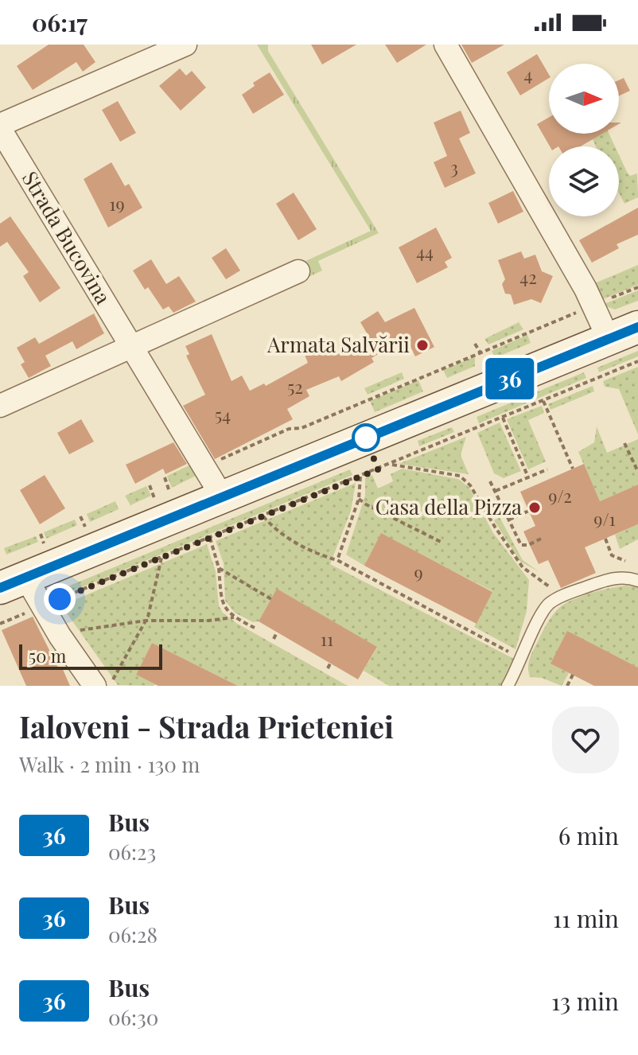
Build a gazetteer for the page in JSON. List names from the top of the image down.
{
  "streets": {
    "street": ["Strada Bucovina"]
  },
  "places": ["Armata Salvării", "Casa della Pizza"],
  "lines": ["bus line 36"],
  "house_numbers": [
    "4",
    "3",
    "19",
    "44",
    "42",
    "52",
    "54",
    "9/2",
    "9/1",
    "9",
    "11"
  ],
  "scale_bar": "50 m",
  "north": "right",
  "page": {
    "status": "06:17",
    "on_map": "36",
    "scale": "50 m",
    "heading": ["Ialoveni - Strada Prieteniei", "Walk · 2 min · 130 m"],
    "list": [
      {
        "mark": "36",
        "name": "Bus",
        "note": "06:23",
        "value": "6 min"
      },
      {
        "mark": "36",
        "name": "Bus",
        "note": "06:28",
        "value": "11 min"
      },
      {
        "mark": "36",
        "name": "Bus",
        "note": "06:30",
        "value": "13 min"
      }
    ]
  }
}
